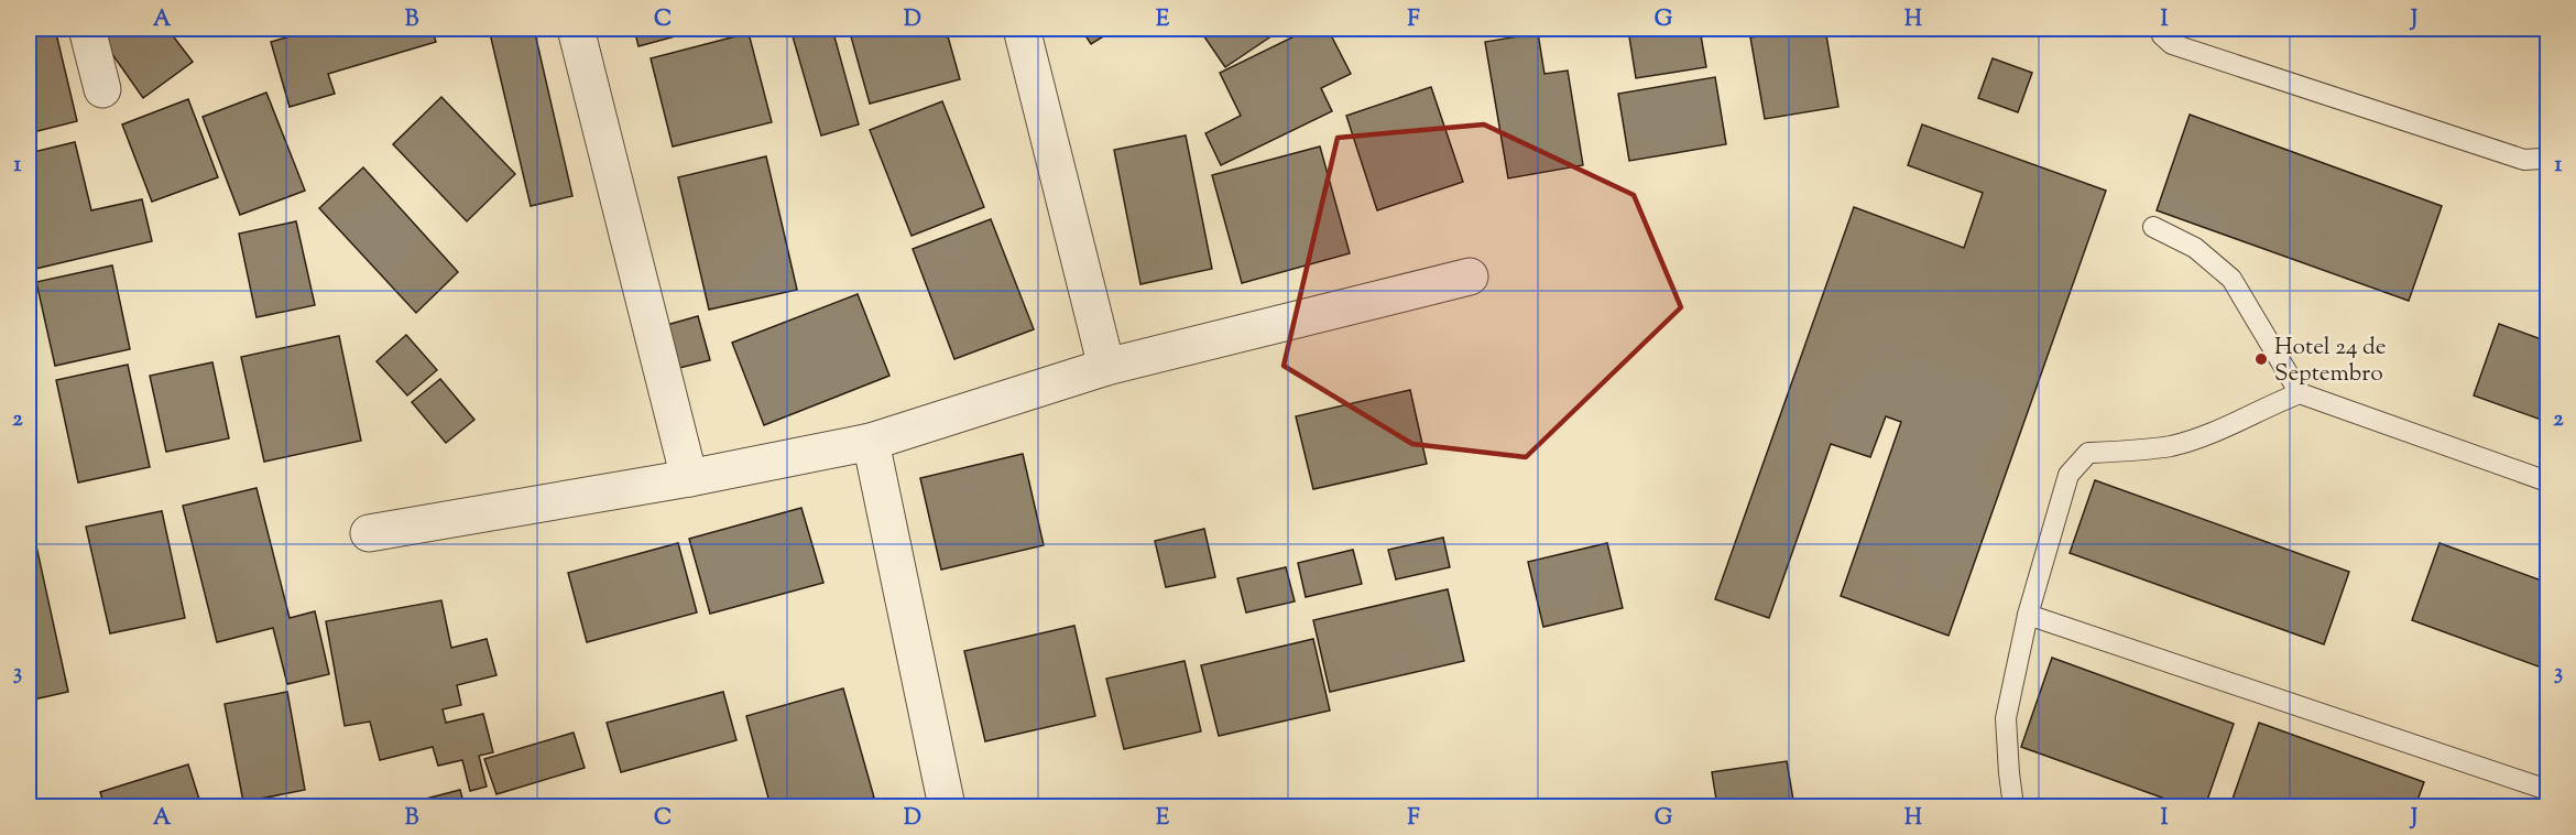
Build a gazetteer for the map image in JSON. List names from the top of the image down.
{
  "places": ["Hotel 24 de Septembro"],
  "grid": {
    "columns": [
      "A",
      "B",
      "C",
      "D",
      "E",
      "F",
      "G",
      "H",
      "I",
      "J"
    ],
    "rows": ["1", "2", "3"]
  }
}
